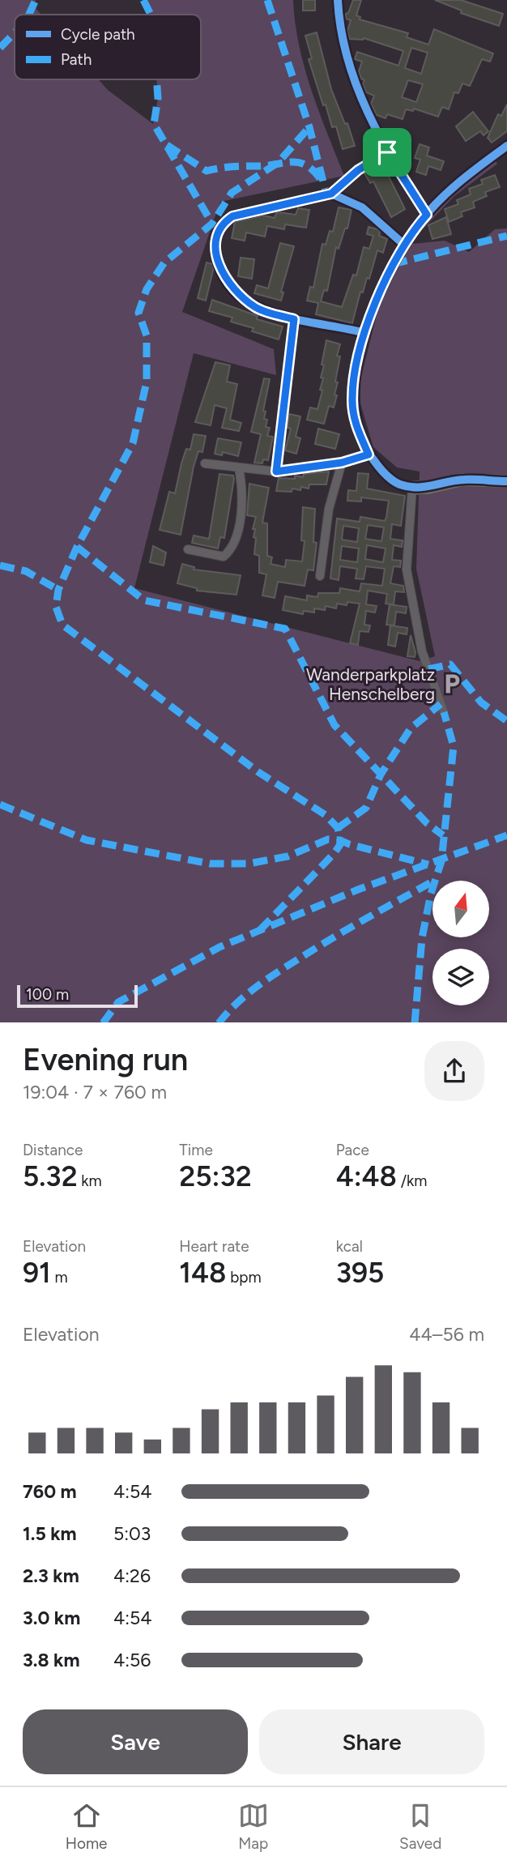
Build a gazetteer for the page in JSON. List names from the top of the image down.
{
  "places": {
    "parking": ["Wanderparkplatz Henschelberg"]
  },
  "legend": ["Cycle path", "Path"],
  "scale_bar": "100 m",
  "north": "top",
  "page": {
    "scale": "100 m",
    "heading": ["Evening run", "19:04 · 7 × 760 m"],
    "stats": [
      ["Distance", "5.32 km"],
      ["Time", "25:32"],
      ["Pace", "4:48 /km"],
      ["Elevation", "91 m"],
      ["Heart rate", "148 bpm"],
      ["kcal", "395"]
    ],
    "chart": ["Elevation", "44–56 m"],
    "list": [
      {
        "name": "760 m",
        "note": "4:54"
      },
      {
        "name": "1.5 km",
        "note": "5:03"
      },
      {
        "name": "2.3 km",
        "note": "4:26"
      },
      {
        "name": "3.0 km",
        "note": "4:54"
      },
      {
        "name": "3.8 km",
        "note": "4:56"
      }
    ],
    "buttons": ["Save", "Share"],
    "tabs": ["Home", "Map", "Saved"]
  }
}
